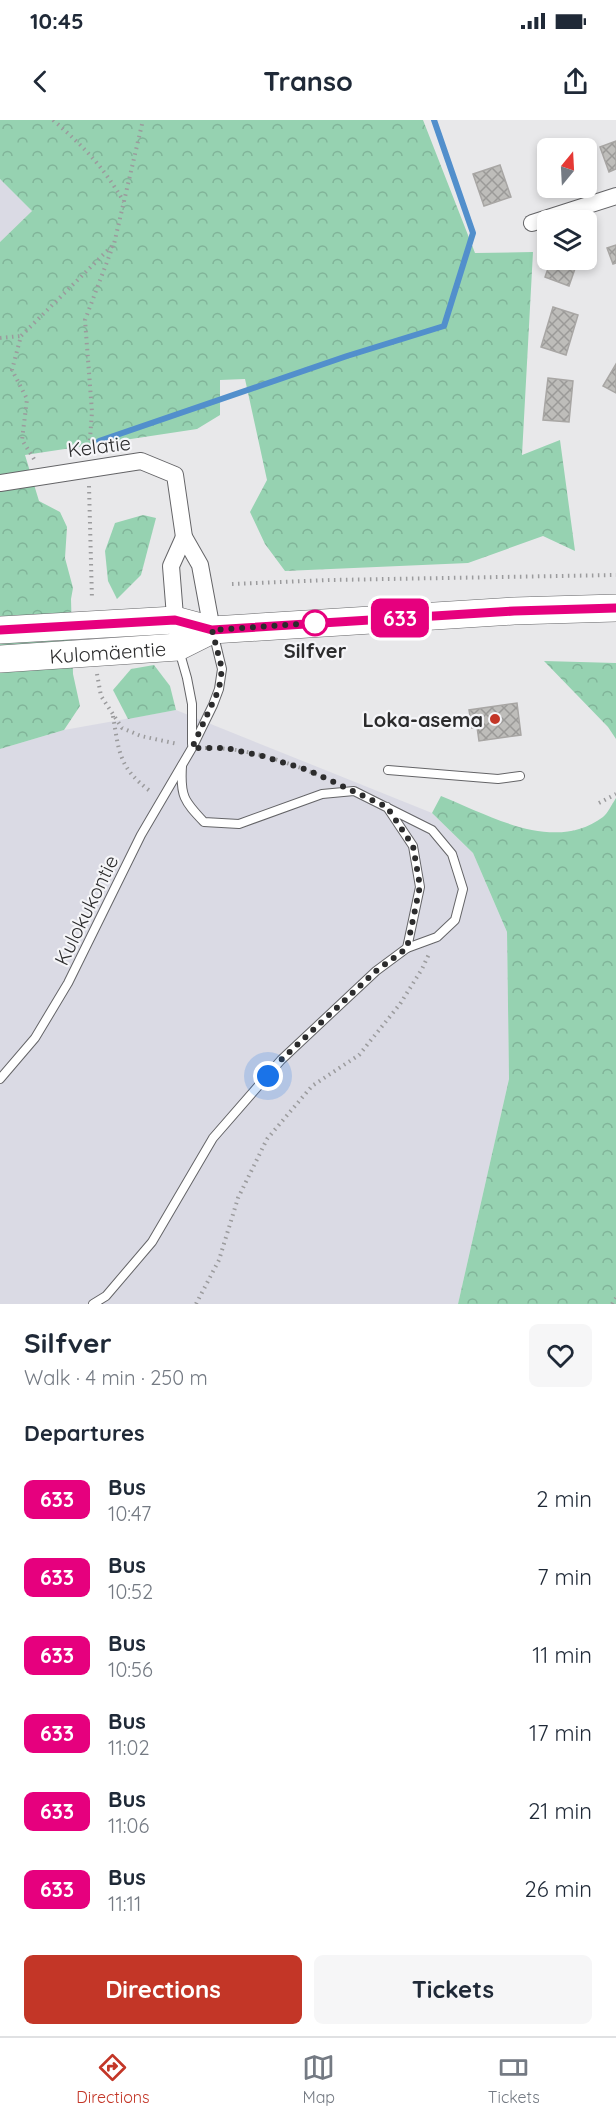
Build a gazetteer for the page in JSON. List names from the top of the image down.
{
  "streets": {
    "main road": ["Kulomäentie"],
    "street": ["Kelatie"],
    "lane": ["Kulokukontie"]
  },
  "crossings": [
    ["Kelatie", "Kulomäentie"],
    ["Kelatie", "Kulokukontie"],
    ["Kulomäentie", "Kulokukontie"]
  ],
  "places": ["Silfver", "Loka-asema"],
  "lines": ["bus line 633"],
  "north": "top",
  "page": {
    "status": "10:45",
    "header": "Transo",
    "on_map": "633",
    "heading": [
      ["Silfver", "Walk · 4 min · 250 m"],
      "Departures"
    ],
    "list": [
      {
        "mark": "633",
        "name": "Bus",
        "note": "10:47",
        "value": "2 min"
      },
      {
        "mark": "633",
        "name": "Bus",
        "note": "10:52",
        "value": "7 min"
      },
      {
        "mark": "633",
        "name": "Bus",
        "note": "10:56",
        "value": "11 min"
      },
      {
        "mark": "633",
        "name": "Bus",
        "note": "11:02",
        "value": "17 min"
      },
      {
        "mark": "633",
        "name": "Bus",
        "note": "11:06",
        "value": "21 min"
      },
      {
        "mark": "633",
        "name": "Bus",
        "note": "11:11",
        "value": "26 min"
      }
    ],
    "buttons": ["Directions", "Tickets"],
    "tabs": ["Directions", "Map", "Tickets"]
  }
}
